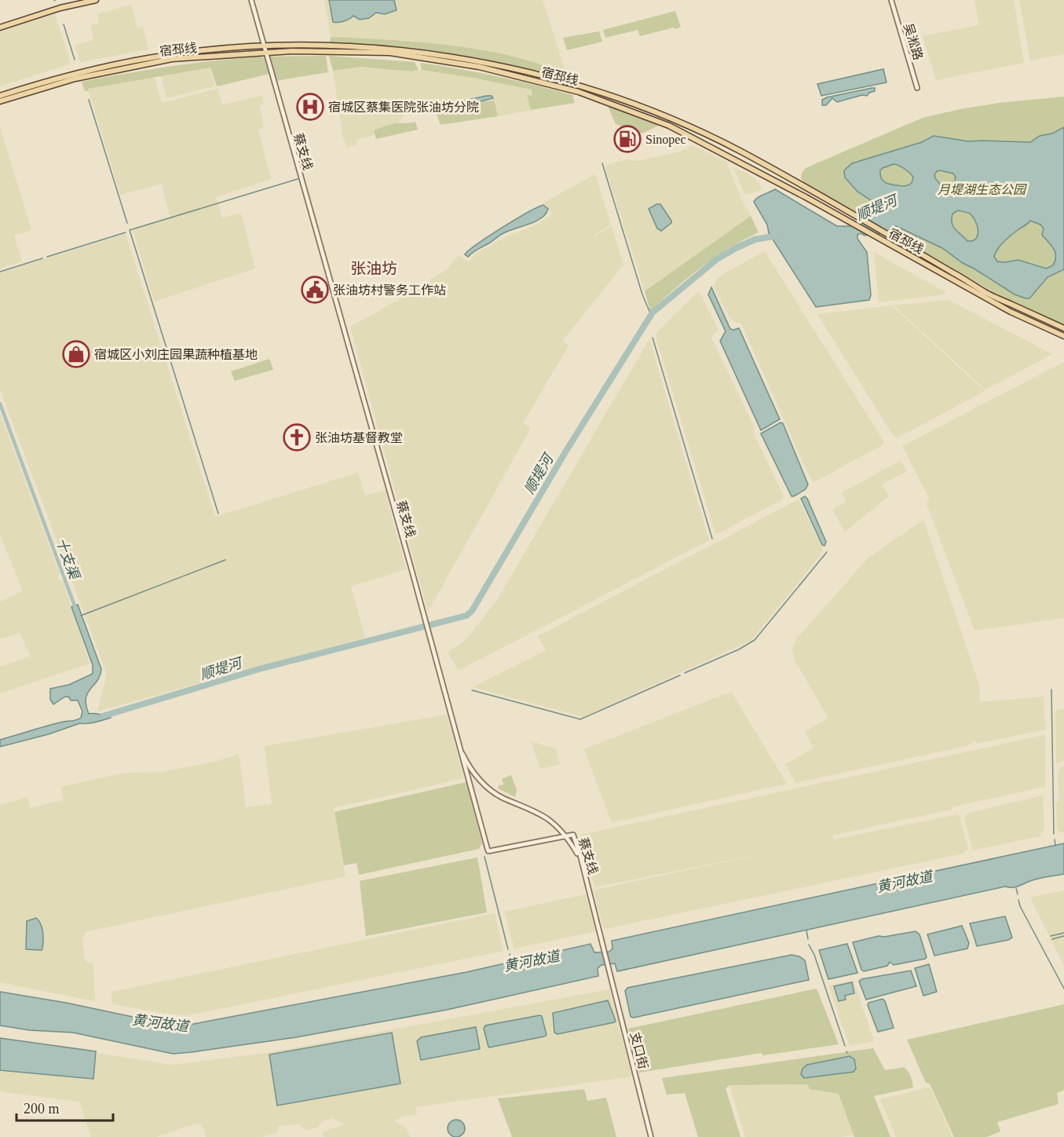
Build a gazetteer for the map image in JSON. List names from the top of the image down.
{
  "streets": {
    "main road": ["宿邳线"],
    "street": ["吴淞路", "蔡支线", "支口街"]
  },
  "crossings": [
    ["宿邳线", "蔡支线"],
    ["蔡支线", "支口街"]
  ],
  "districts": ["张油坊"],
  "water": ["顺堤河", "十支渠", "黄河故道"],
  "parks": ["月堤湖生态公园"],
  "places": {
    "hospital": ["宿城区蔡集医院张油坊分院"],
    "fuel station": ["Sinopec"],
    "public building": ["张油坊村警务工作站"],
    "shop": ["宿城区小刘庄园果蔬种植基地"],
    "church": ["张油坊基督教堂"]
  },
  "scale_bar": "200 m"
}
